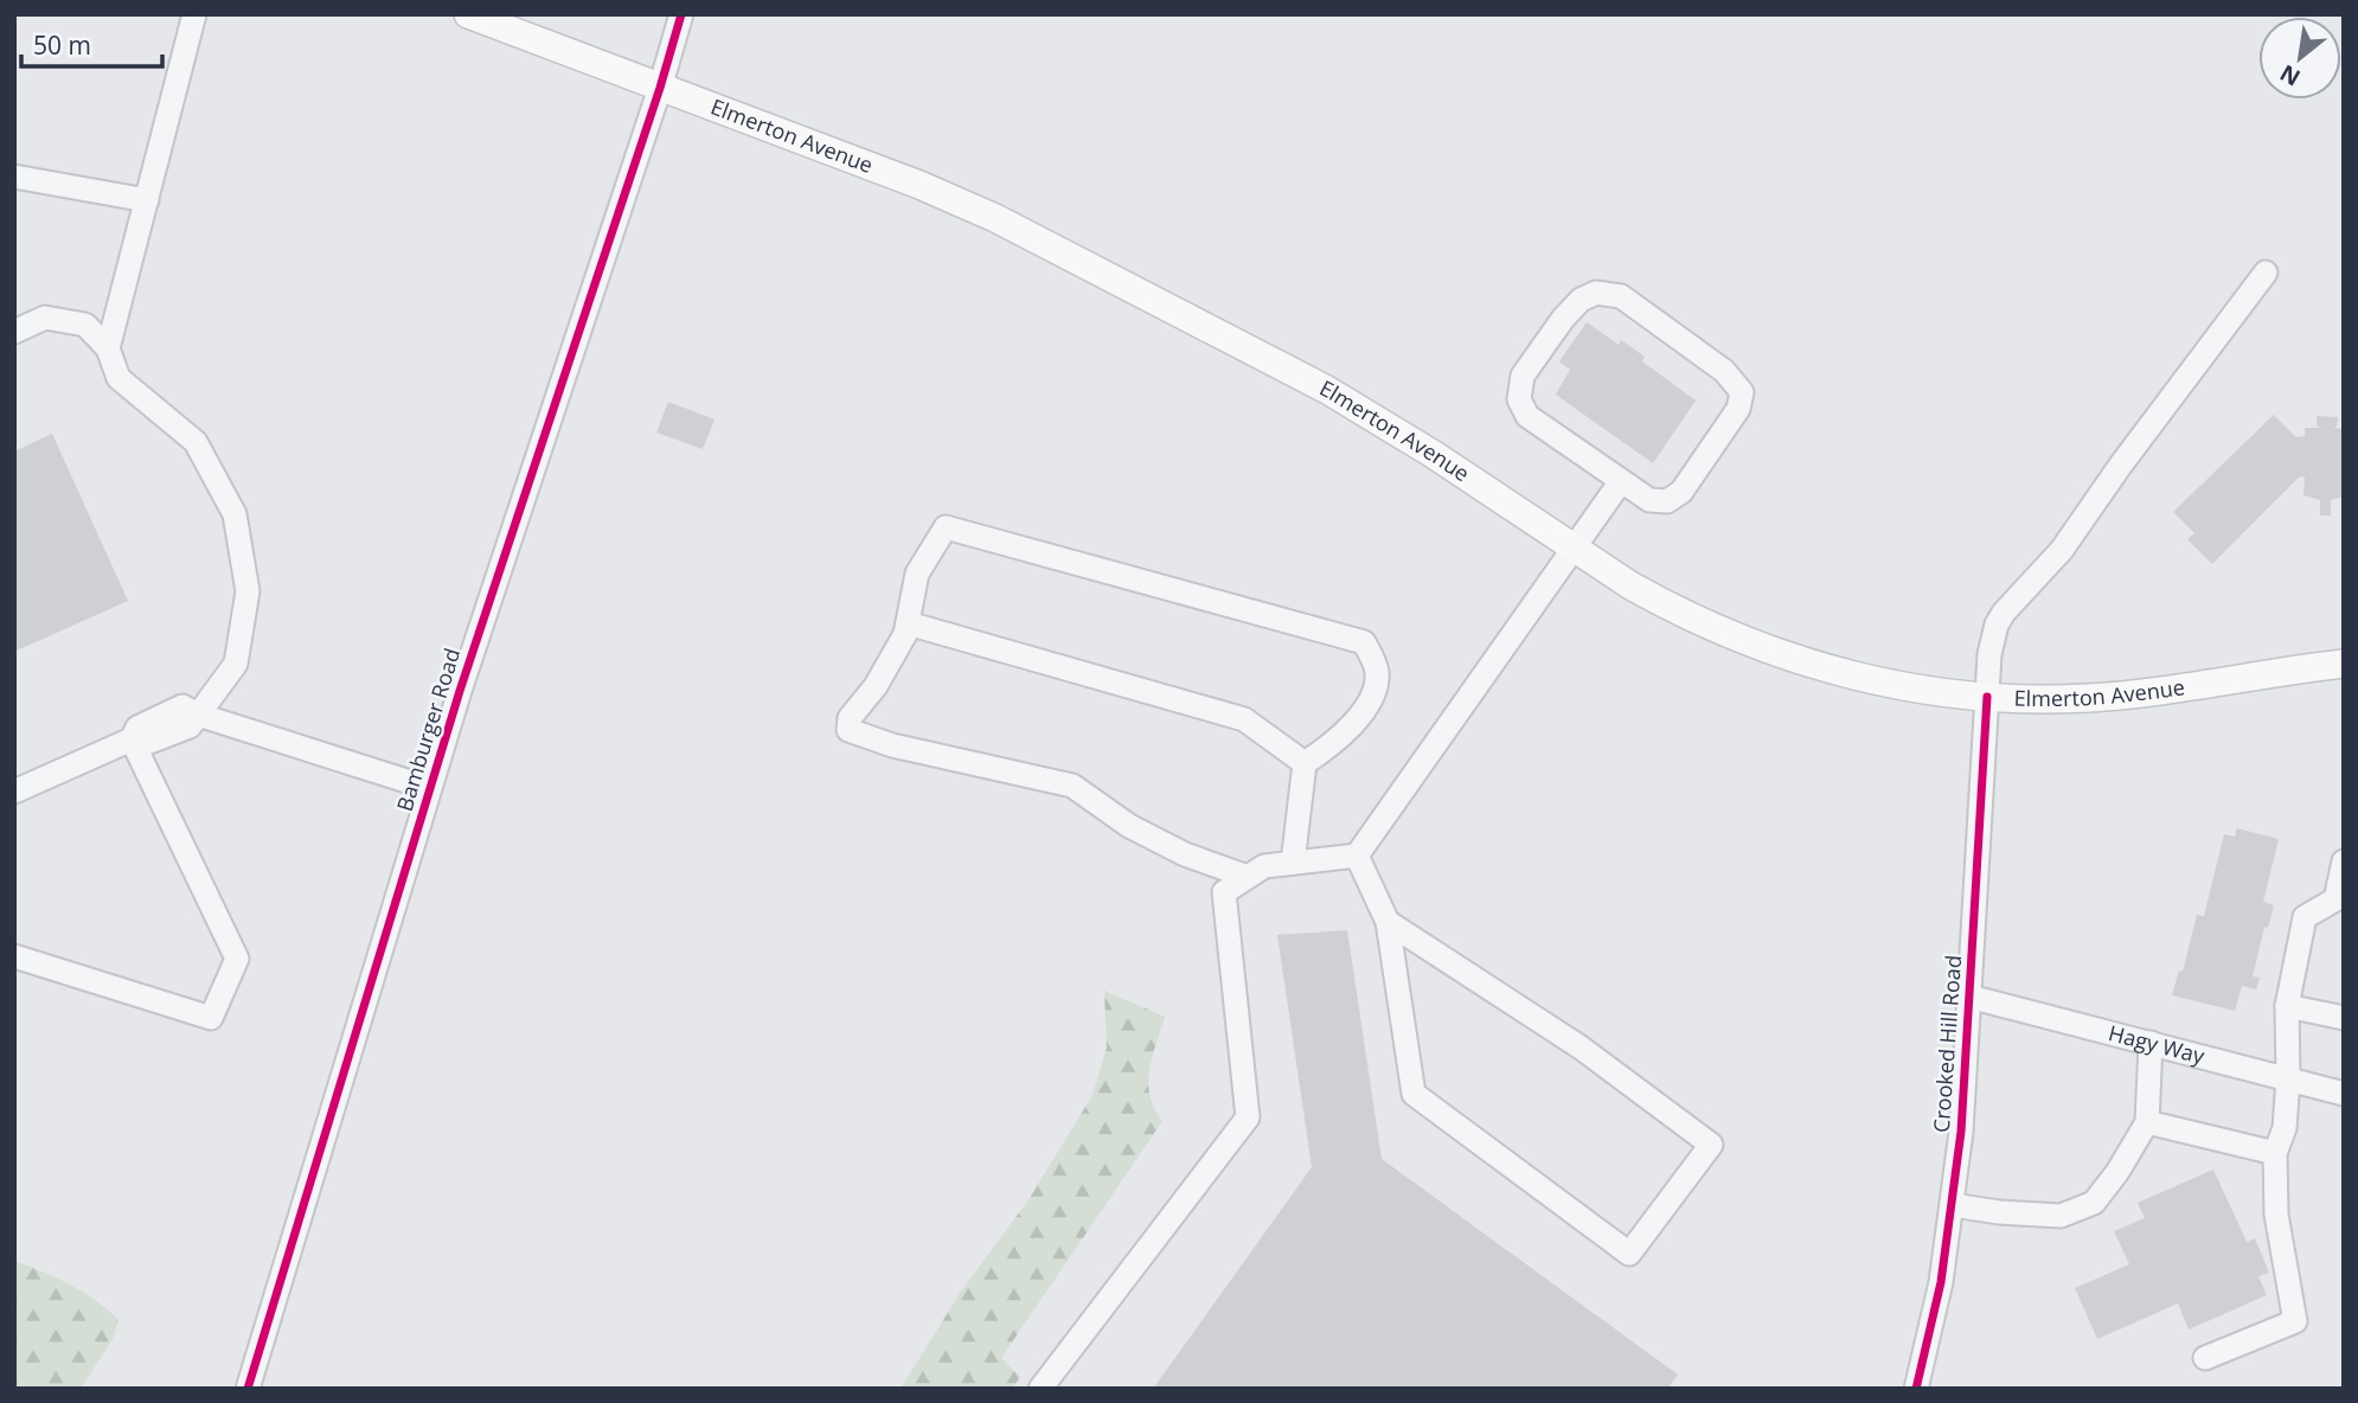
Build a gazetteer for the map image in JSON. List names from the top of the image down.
{
  "streets": {
    "main road": ["Elmerton Avenue"],
    "street": ["Bamburger Road", "Crooked Hill Road", "Hagy Way"]
  },
  "crossings": [
    ["Elmerton Avenue", "Bamburger Road"],
    ["Elmerton Avenue", "Crooked Hill Road"],
    ["Crooked Hill Road", "Hagy Way"]
  ],
  "scale_bar": "50 m",
  "north": "bottom left"
}
